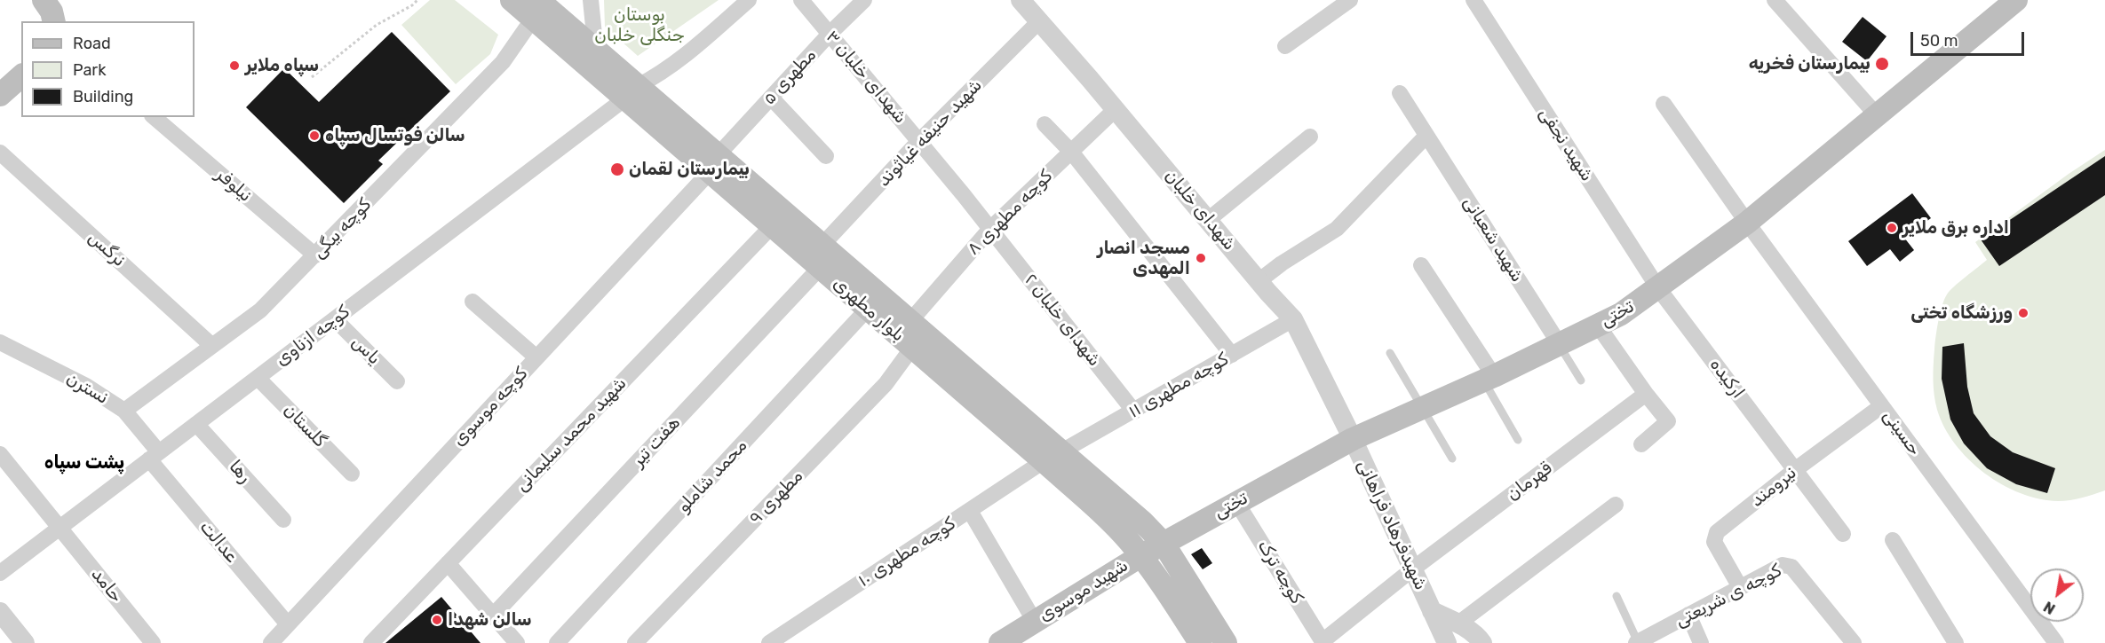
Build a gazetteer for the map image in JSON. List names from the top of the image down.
{
  "streets": {
    "main road": ["بلوار مطهری", "تختی", "شهید موسوی"],
    "street": [
      "مطهری ۵",
      "شهدای خلبان ۳",
      "شهید حنیفه غیاثوند",
      "شهید نجفی",
      "نیلوفر",
      "شهدای خلبان",
      "کوچه مطهری ۸",
      "کوچه بیگی",
      "شهید شعبانی",
      "نرگس",
      "شهدای خلبان ۲",
      "کوچه ازناوی",
      "یاس",
      "ارکیده",
      "کوچه مطهری ۱۱",
      "نسترن",
      "کوچه موسوی",
      "گلستان",
      "حسینی",
      "شهید محمد سلیمانی",
      "هفت تیر",
      "رها",
      "محمد شاملو",
      "قهرمان",
      "نیرومند",
      "مطهری ۹",
      "شهیدفرهاد فراهانی",
      "عدالت",
      "کوچه مطهری ۱۰",
      "کوچه ترک",
      "حامد",
      "کوچه ی شریعتی"
    ]
  },
  "crossings": [
    ["مطهری ۵", "شهدای خلبان ۳"],
    ["مطهری ۵", "بلوار مطهری"],
    ["مطهری ۵", "کوچه موسوی"],
    ["شهدای خلبان ۳", "شهید حنیفه غیاثوند"],
    ["شهدای خلبان ۳", "کوچه مطهری ۸"],
    ["شهدای خلبان ۳", "شهدای خلبان ۲"],
    ["شهید حنیفه غیاثوند", "شهدای خلبان"],
    ["شهید حنیفه غیاثوند", "بلوار مطهری"],
    ["شهید نجفی", "تختی"],
    ["شهید نجفی", "ارکیده"],
    ["نیلوفر", "کوچه بیگی"],
    ["شهدای خلبان", "کوچه مطهری ۸"],
    ["شهدای خلبان", "تختی"],
    ["شهدای خلبان", "کوچه مطهری ۱۱"],
    ["شهدای خلبان", "شهیدفرهاد فراهانی"],
    ["کوچه مطهری ۸", "بلوار مطهری"],
    ["کوچه مطهری ۸", "شهدای خلبان ۲"],
    ["کوچه بیگی", "نرگس"],
    ["کوچه بیگی", "بلوار مطهری"],
    ["کوچه بیگی", "نسترن"],
    ["شهید شعبانی", "تختی"],
    ["بلوار مطهری", "تختی"],
    ["بلوار مطهری", "کوچه ازناوی"],
    ["بلوار مطهری", "کوچه مطهری ۱۱"],
    ["بلوار مطهری", "کوچه موسوی"],
    ["بلوار مطهری", "شهید محمد سلیمانی"],
    ["بلوار مطهری", "هفت تیر"],
    ["بلوار مطهری", "محمد شاملو"],
    ["بلوار مطهری", "مطهری ۹"],
    ["بلوار مطهری", "کوچه مطهری ۱۰"],
    ["بلوار مطهری", "شهید موسوی"],
    ["تختی", "ارکیده"],
    ["تختی", "حسینی"],
    ["تختی", "شهیدفرهاد فراهانی"],
    ["تختی", "کوچه ترک"],
    ["تختی", "شهید موسوی"],
    ["شهدای خلبان ۲", "کوچه مطهری ۱۱"],
    ["کوچه ازناوی", "یاس"],
    ["کوچه ازناوی", "نسترن"],
    ["کوچه ازناوی", "گلستان"],
    ["کوچه ازناوی", "رها"],
    ["کوچه ازناوی", "عدالت"],
    ["کوچه ازناوی", "حامد"],
    ["ارکیده", "نیرومند"],
    ["کوچه مطهری ۱۱", "کوچه مطهری ۱۰"],
    ["نسترن", "عدالت"],
    ["کوچه موسوی", "عدالت"],
    ["حسینی", "نیرومند"],
    ["قهرمان", "شهیدفرهاد فراهانی"],
    ["قهرمان", "کوچه ترک"],
    ["نیرومند", "کوچه ی شریعتی"]
  ],
  "districts": ["پشت سپاه"],
  "parks": ["بوستان جنگلی خلبان"],
  "places": [
    "بیمارستان فخریه",
    "سپاه ملایر",
    "سالن فوتسال سپاه",
    "بیمارستان لقمان",
    "اداره برق ملایر",
    "مسجد انصار المهدی",
    "ورزشگاه تختی",
    "سالن شهدا"
  ],
  "legend": ["Road", "Park", "Building"],
  "scale_bar": "50 m",
  "north": "bottom left"
}
